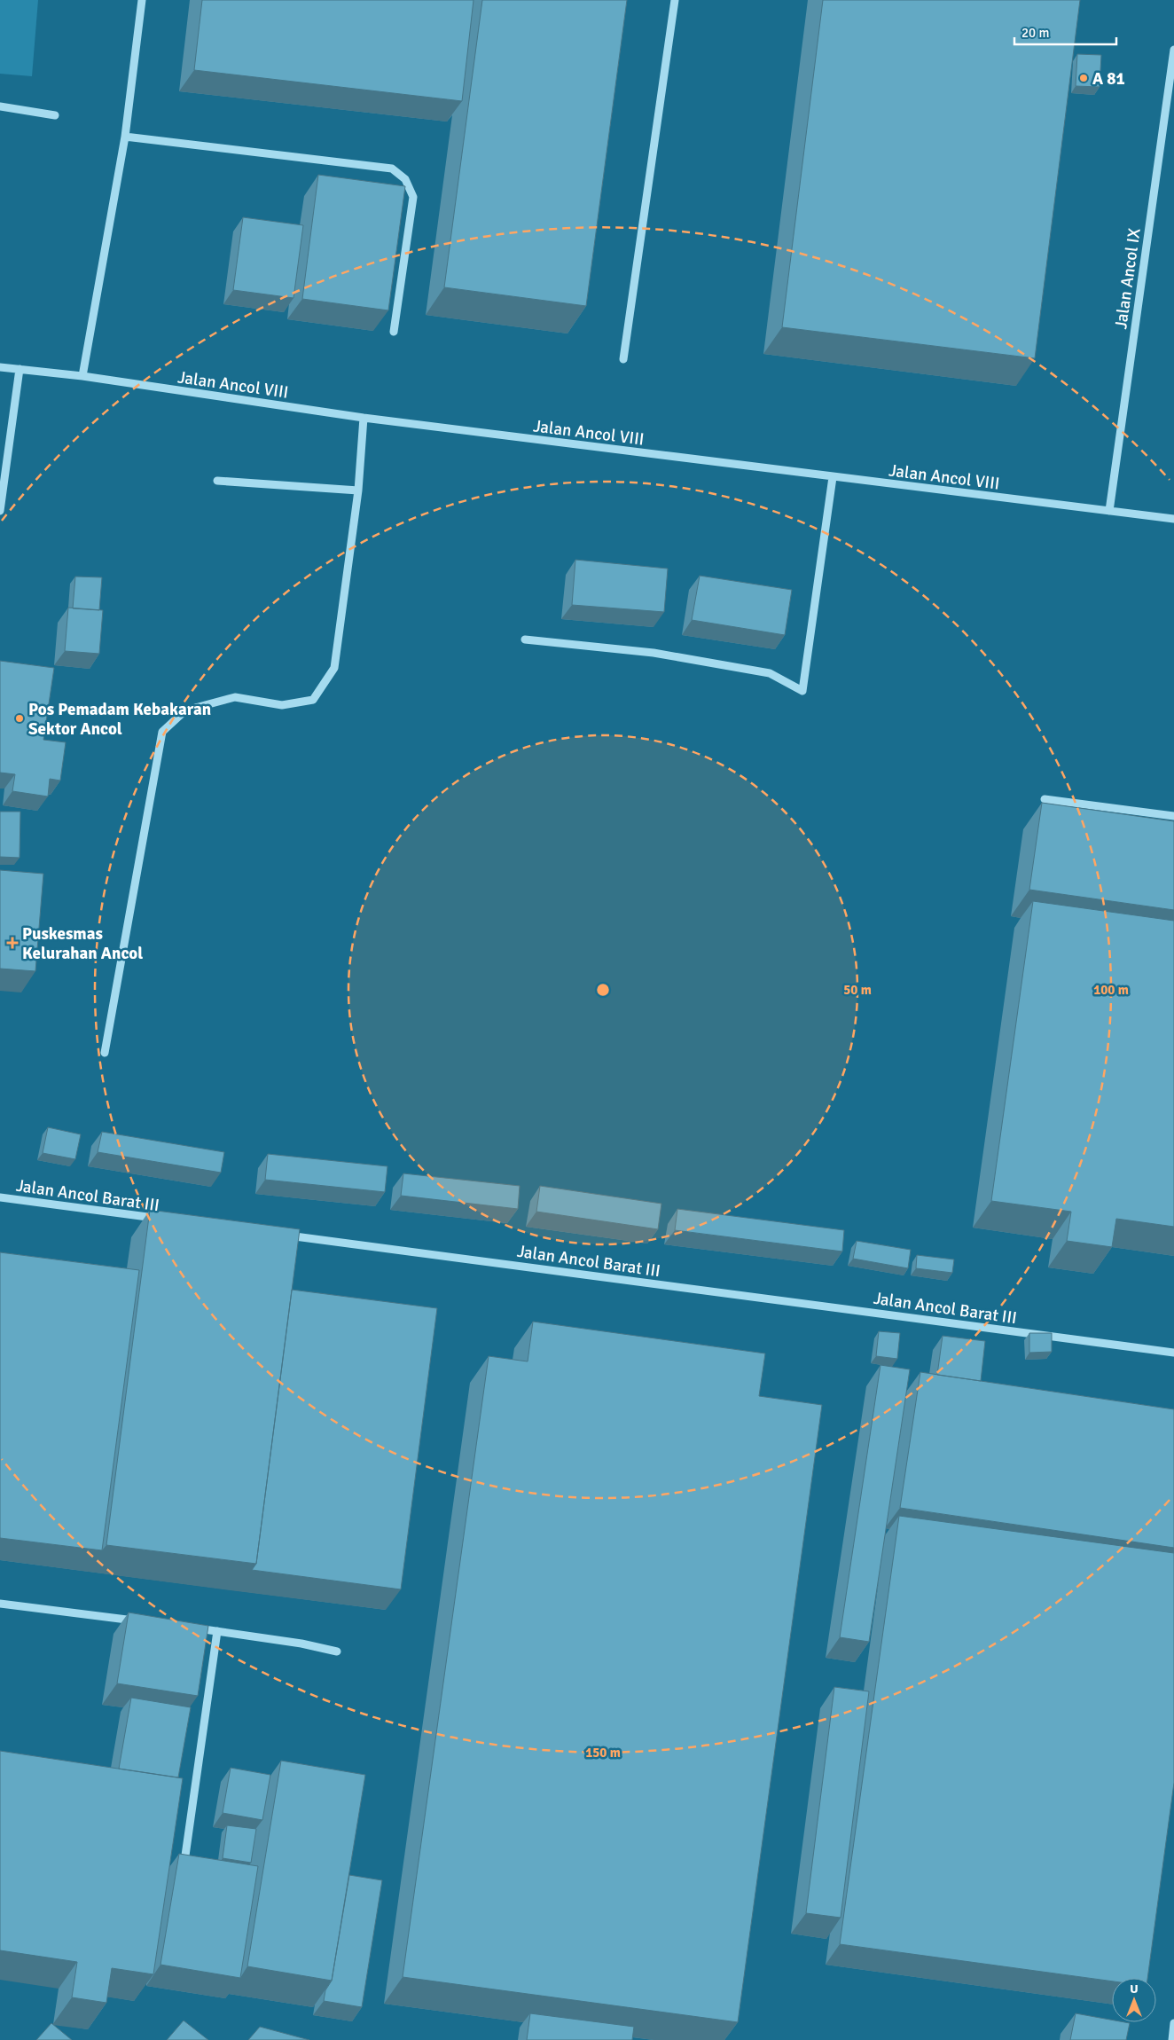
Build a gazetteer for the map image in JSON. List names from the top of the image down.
{
  "streets": {
    "street": ["Jalan Ancol IX", "Jalan Ancol VIII", "Jalan Ancol Barat III"]
  },
  "crossings": [
    ["Jalan Ancol IX", "Jalan Ancol VIII"]
  ],
  "places": {
    "other": ["A 81", "Pos Pemadam Kebakaran Sektor Ancol"],
    "health": ["Puskesmas Kelurahan Ancol"]
  },
  "scale_bar": "20 m",
  "north": "top",
  "rings": ["50 m", "100 m", "150 m"]
}
